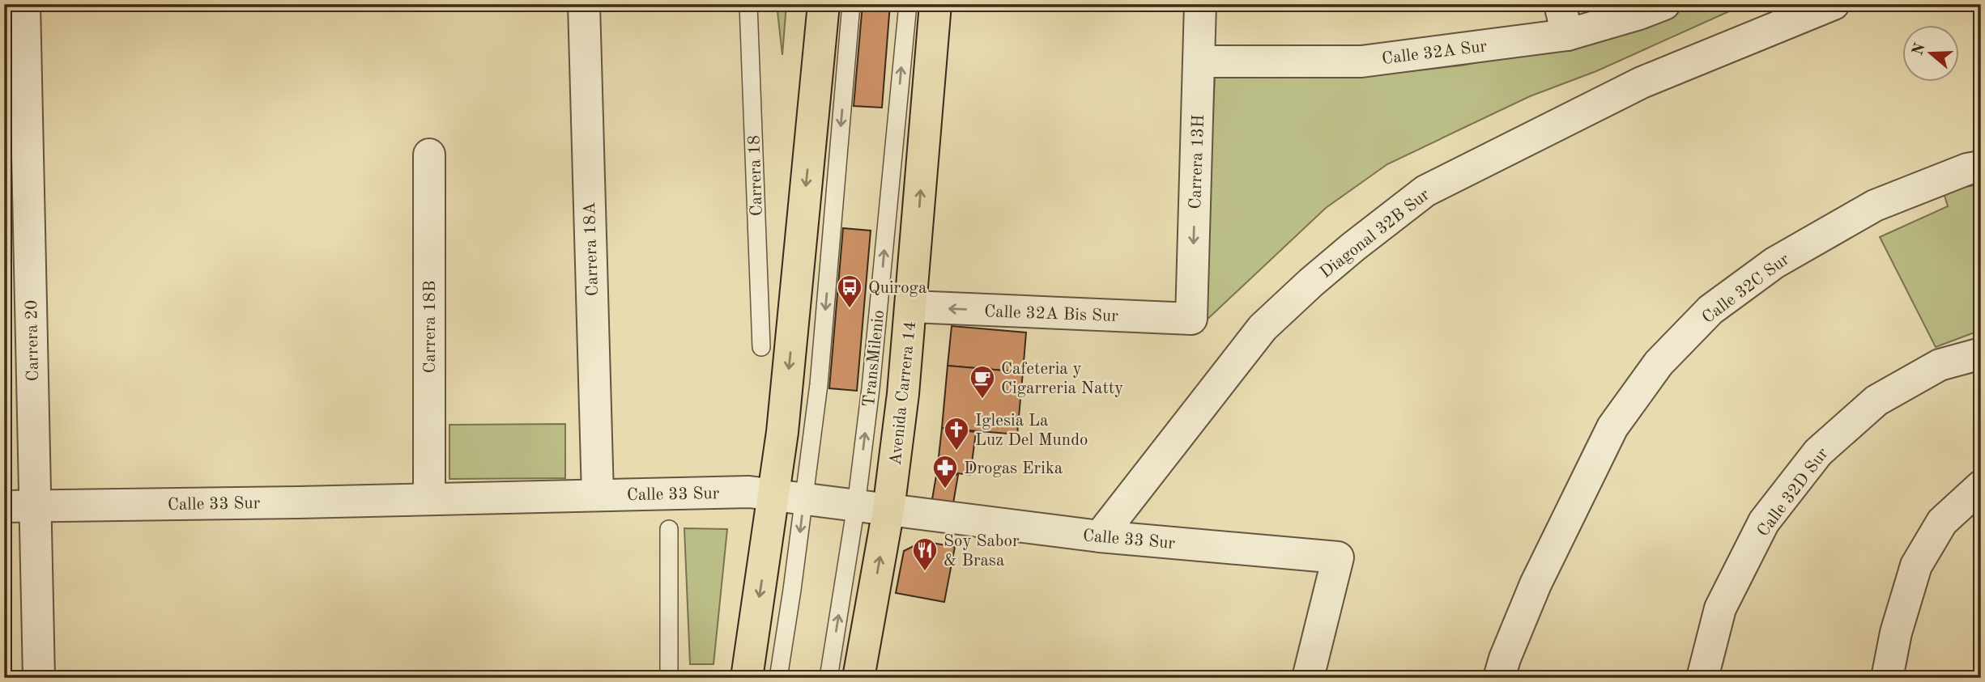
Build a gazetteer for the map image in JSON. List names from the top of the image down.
{
  "streets": {
    "main road": ["Avenida Carrera 14"],
    "street": [
      "Calle 32A Sur",
      "Carrera 13H",
      "Diagonal 32B Sur",
      "Carrera 18A",
      "Calle 32C Sur",
      "Calle 32A Bis Sur",
      "Carrera 18B",
      "Carrera 20",
      "Calle 32D Sur",
      "Calle 33 Sur"
    ],
    "lane": ["Carrera 18", "TransMilenio"]
  },
  "crossings": [
    ["Calle 32A Sur", "Carrera 13H"],
    ["Carrera 13H", "Calle 32A Bis Sur"],
    ["Diagonal 32B Sur", "Calle 33 Sur"],
    ["Carrera 18A", "Calle 33 Sur"],
    ["Calle 32A Bis Sur", "Avenida Carrera 14"],
    ["Carrera 18B", "Calle 33 Sur"],
    ["Carrera 20", "Calle 33 Sur"],
    ["TransMilenio", "Calle 33 Sur"],
    ["Avenida Carrera 14", "Calle 33 Sur"]
  ],
  "one_way": ["Carrera 13H", "Calle 32A Bis Sur"],
  "places": {
    "bus stop": ["Quiroga"],
    "cafe": ["Cafeteria y Cigarreria Natty"],
    "church": ["Iglesia La Luz Del Mundo"],
    "pharmacy": ["Drogas Erika"],
    "restaurant": ["Soy Sabor & Brasa"]
  },
  "north": "left"
}
